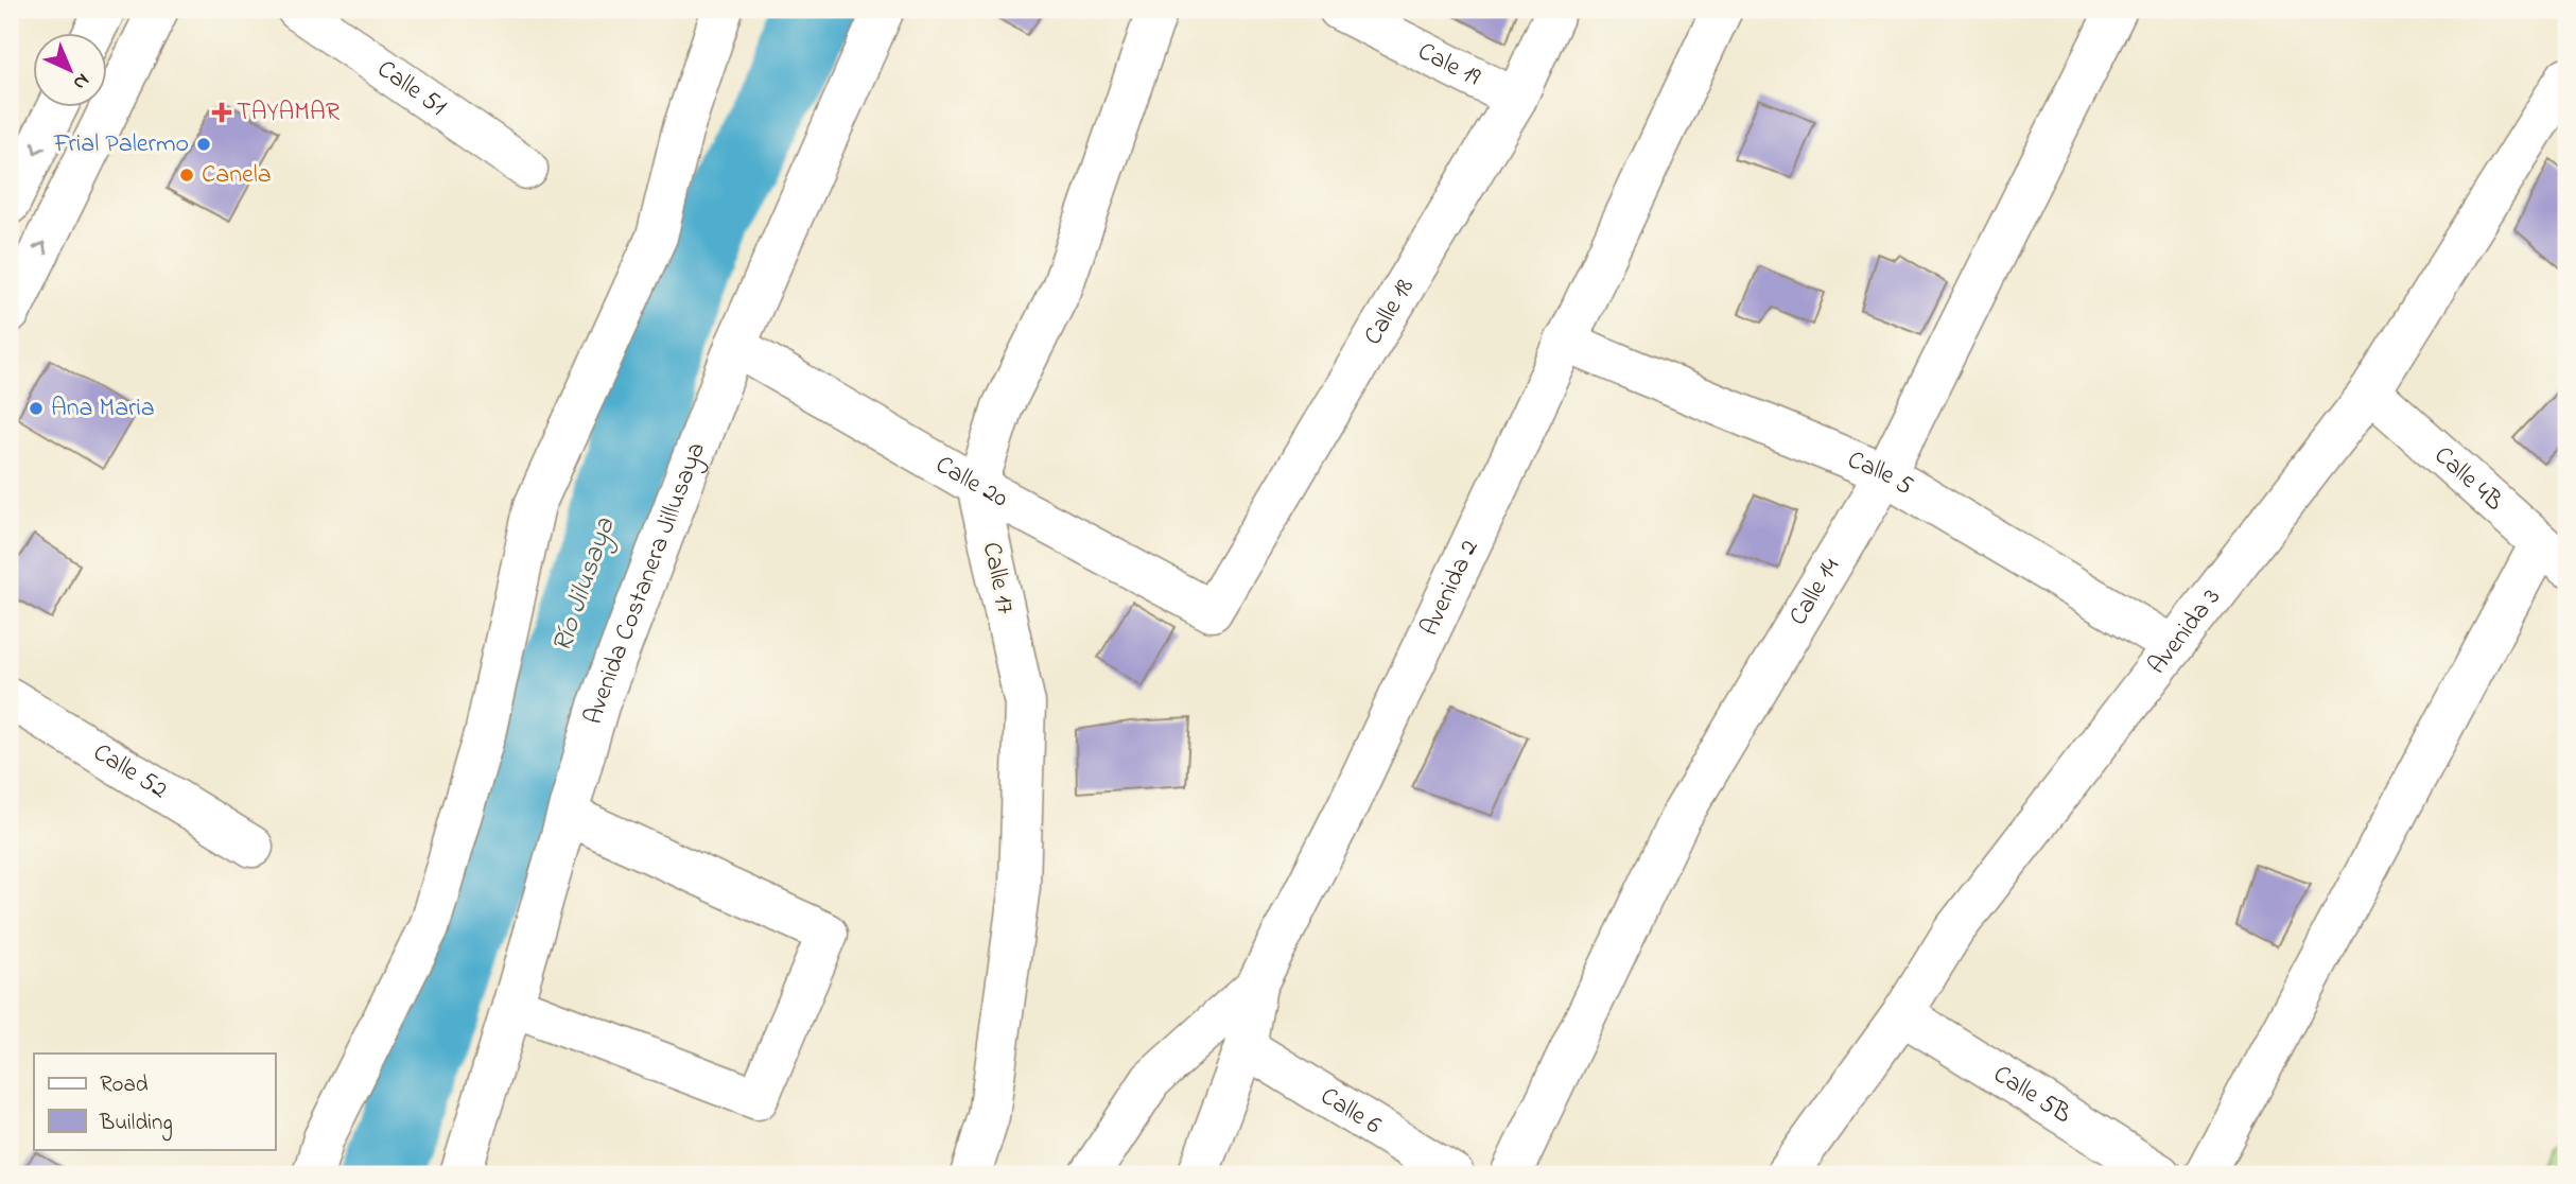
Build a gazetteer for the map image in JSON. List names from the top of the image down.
{
  "streets": {
    "street": [
      "Cale 19",
      "Calle 51",
      "Calle 18",
      "Calle 5",
      "Calle 4B",
      "Calle 20",
      "Calle 17",
      "Avenida Costanera Jillusaya",
      "Avenida 2",
      "Calle 14",
      "Avenida 3",
      "Calle 52",
      "Calle 5B",
      "Calle 6"
    ]
  },
  "crossings": [
    ["Cale 19", "Calle 18"],
    ["Calle 18", "Calle 20"],
    ["Calle 5", "Avenida 2"],
    ["Calle 5", "Calle 14"],
    ["Calle 5", "Avenida 3"],
    ["Calle 4B", "Avenida 3"],
    ["Calle 20", "Calle 17"],
    ["Calle 20", "Avenida Costanera Jillusaya"],
    ["Avenida 2", "Calle 6"],
    ["Avenida 3", "Calle 5B"]
  ],
  "water": ["Río Jilusaya"],
  "places": {
    "health": ["TAYAMAR"],
    "other": ["Frial Palermo", "Canela", "Ana Maria"]
  },
  "legend": ["Road", "Building"],
  "north": "bottom right"
}
